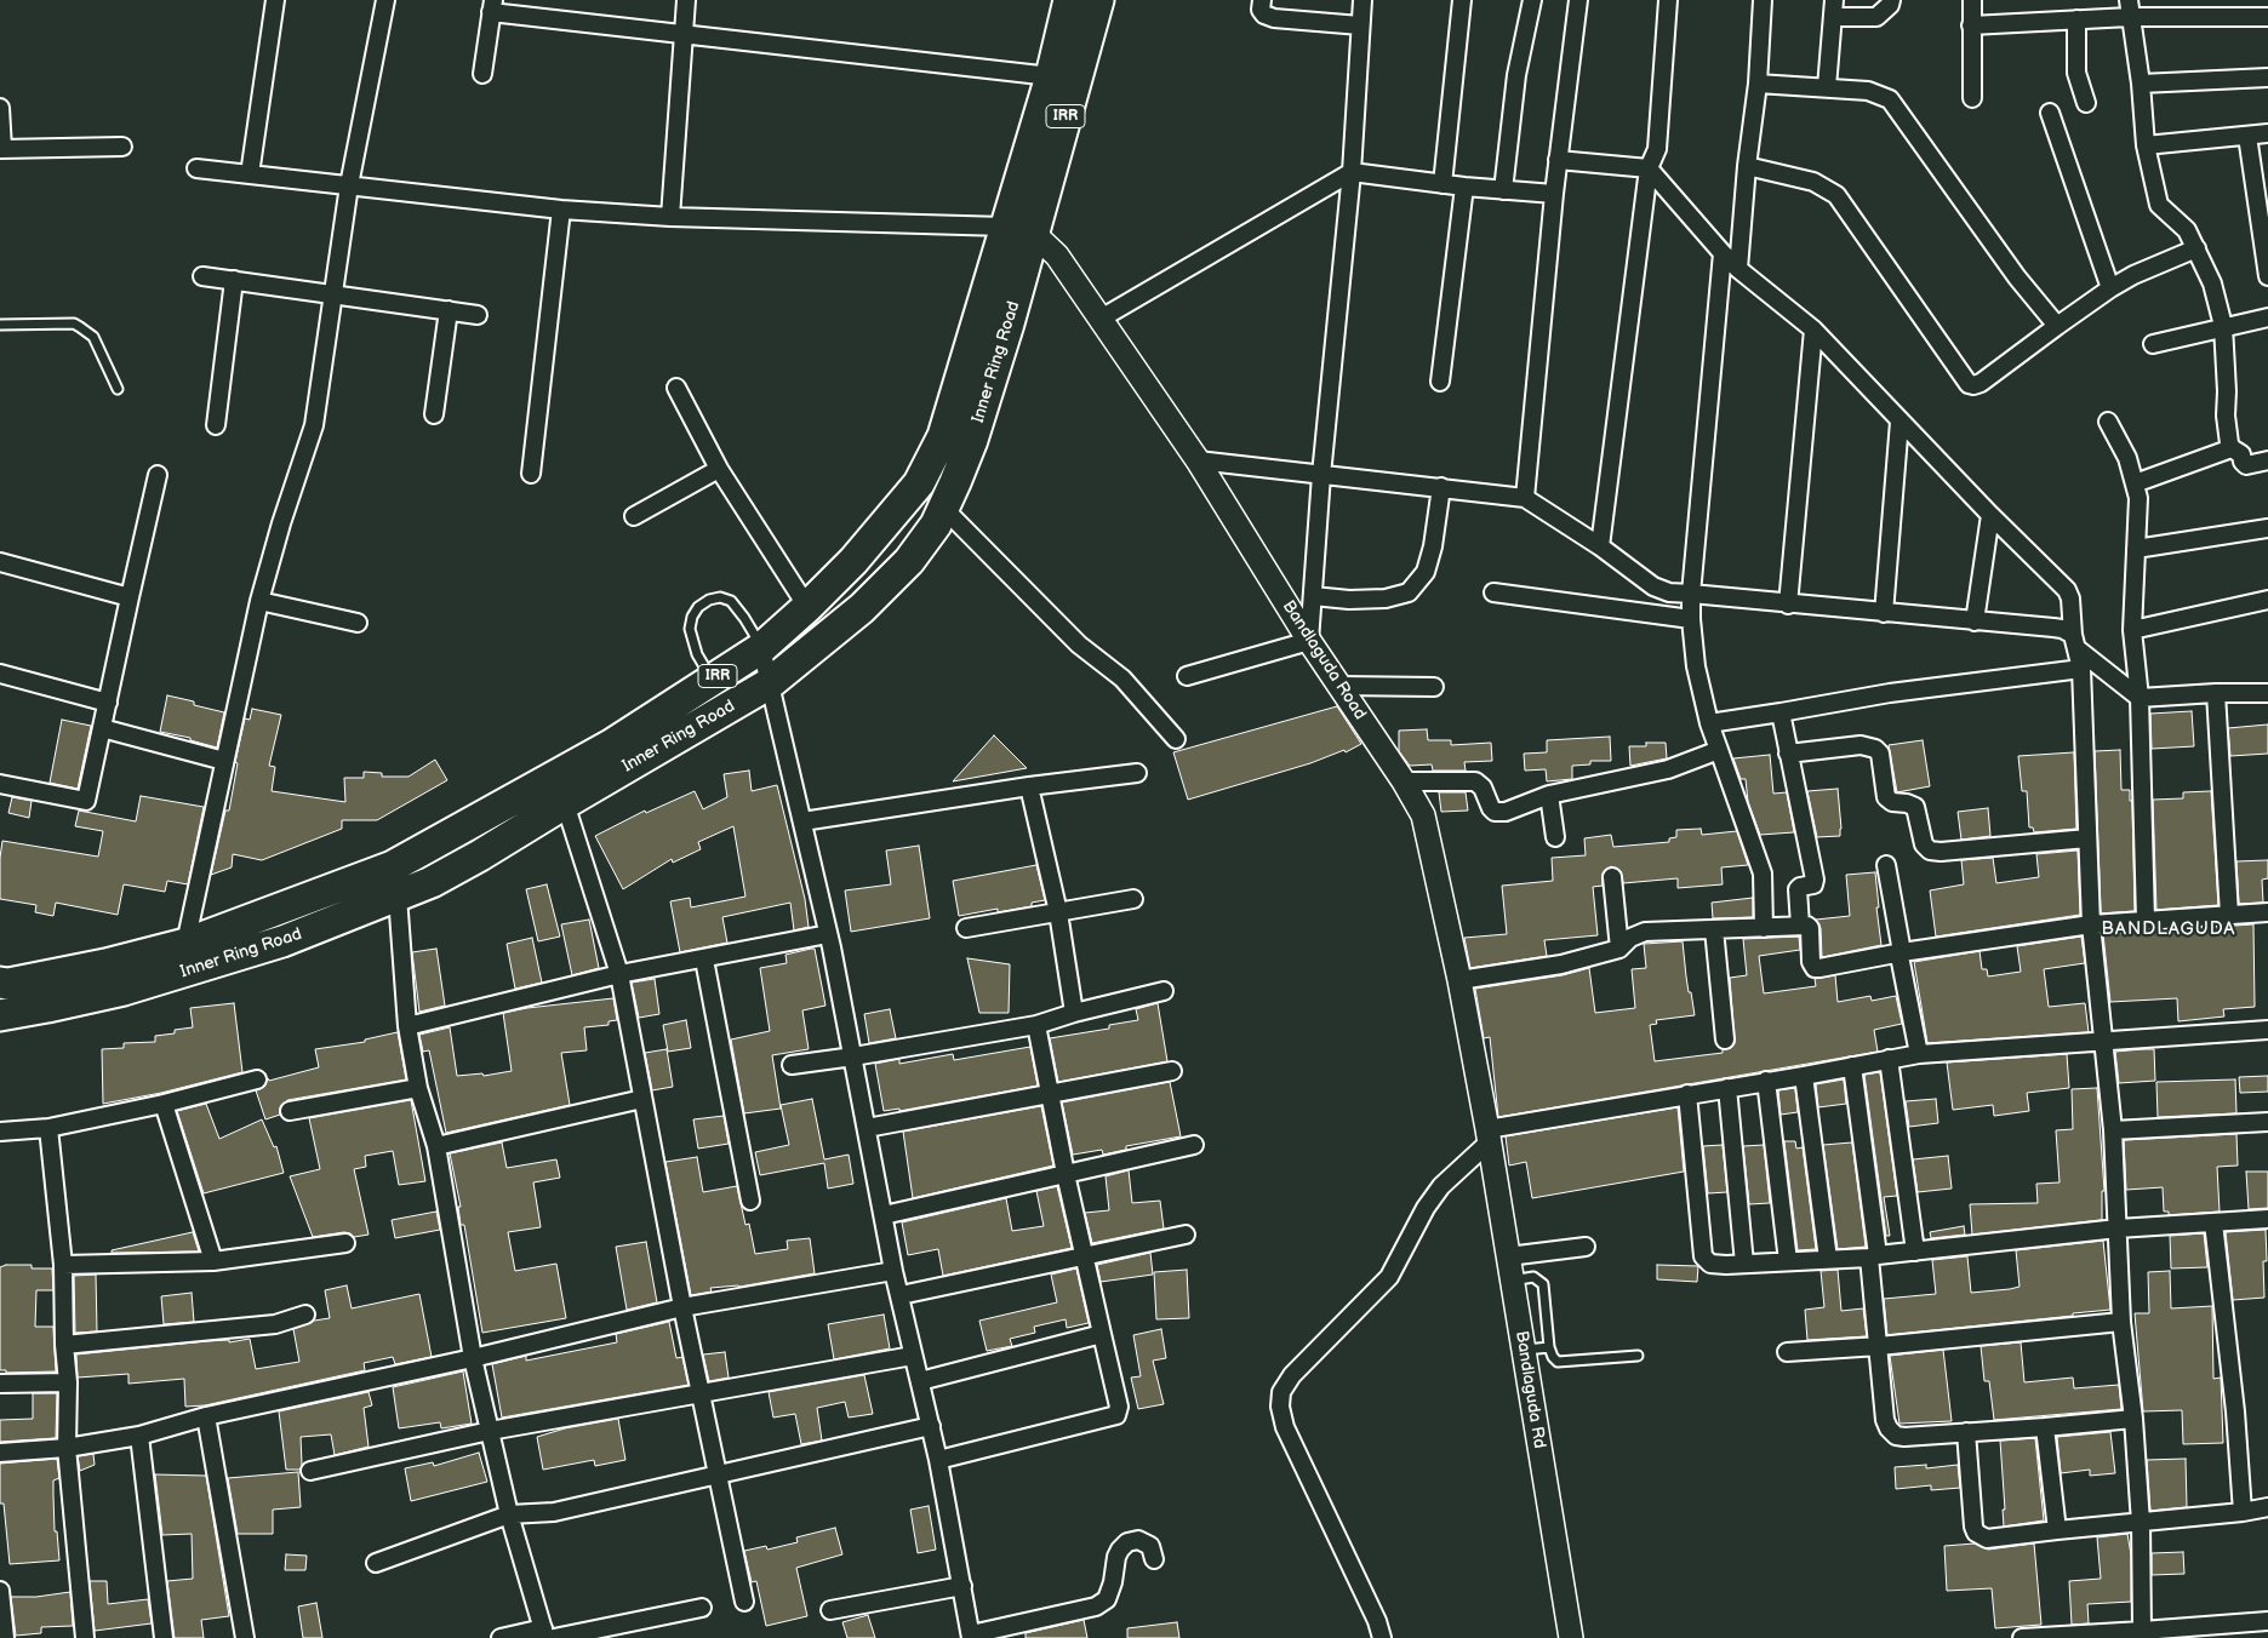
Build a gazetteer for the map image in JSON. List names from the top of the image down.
{
  "streets": {
    "highway": ["IRR", "Inner Ring Road"],
    "street": ["Bandlaguda Road", "Bandlaguda Rd"]
  },
  "crossings": [
    ["Inner Ring Road", "Bandlaguda Road"],
    ["Bandlaguda Road", "Bandlaguda Rd"]
  ],
  "districts": ["BANDLAGUDA"]
}
